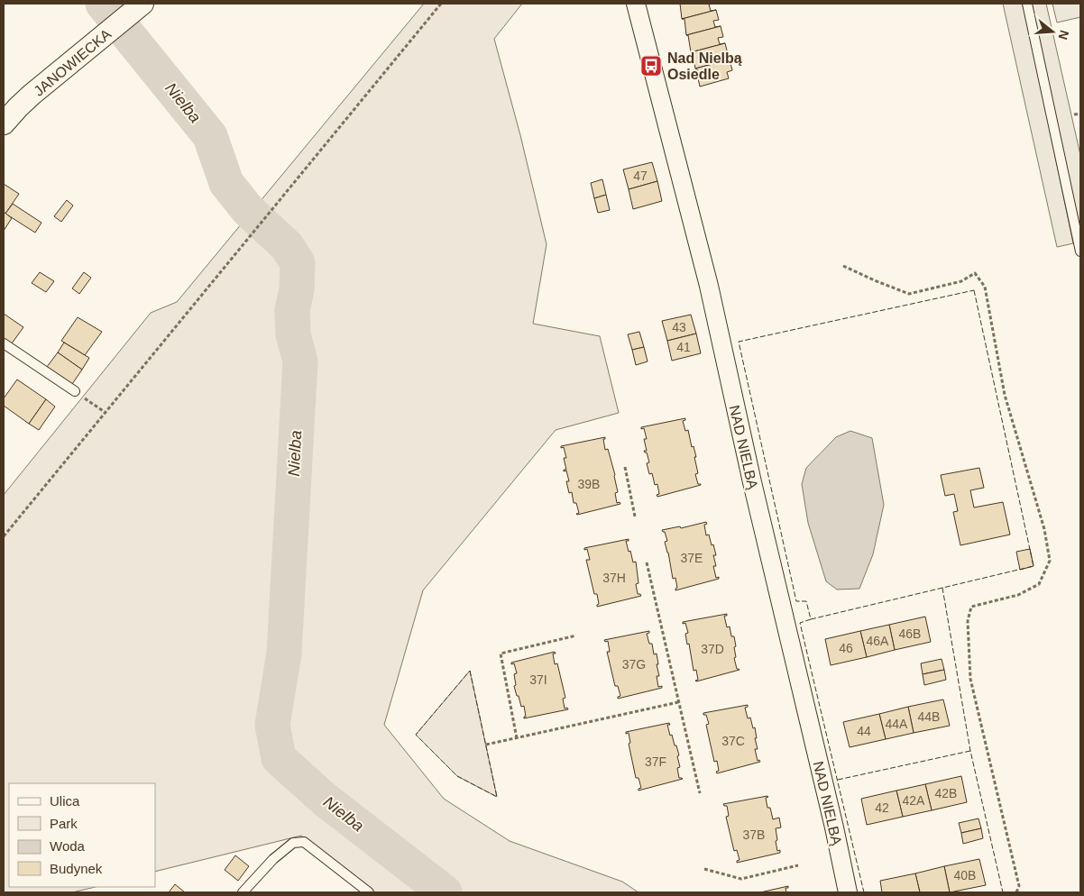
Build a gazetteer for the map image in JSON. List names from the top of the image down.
{
  "streets": {
    "street": ["JANOWIECKA", "NAD NIELBĄ"]
  },
  "water": ["Nielba"],
  "places": {
    "bus stop": ["Nad Nielbą Osiedle"]
  },
  "house_numbers": [
    "47",
    "43",
    "41",
    "39B",
    "37E",
    "37H",
    "46B",
    "46A",
    "46",
    "37D",
    "37G",
    "37I",
    "44B",
    "44A",
    "44",
    "37C",
    "37F",
    "42B",
    "42A",
    "42",
    "37B",
    "40B"
  ],
  "legend": [
    "Ulica",
    "Park",
    "Woda",
    "Budynek"
  ],
  "north": "right"
}
